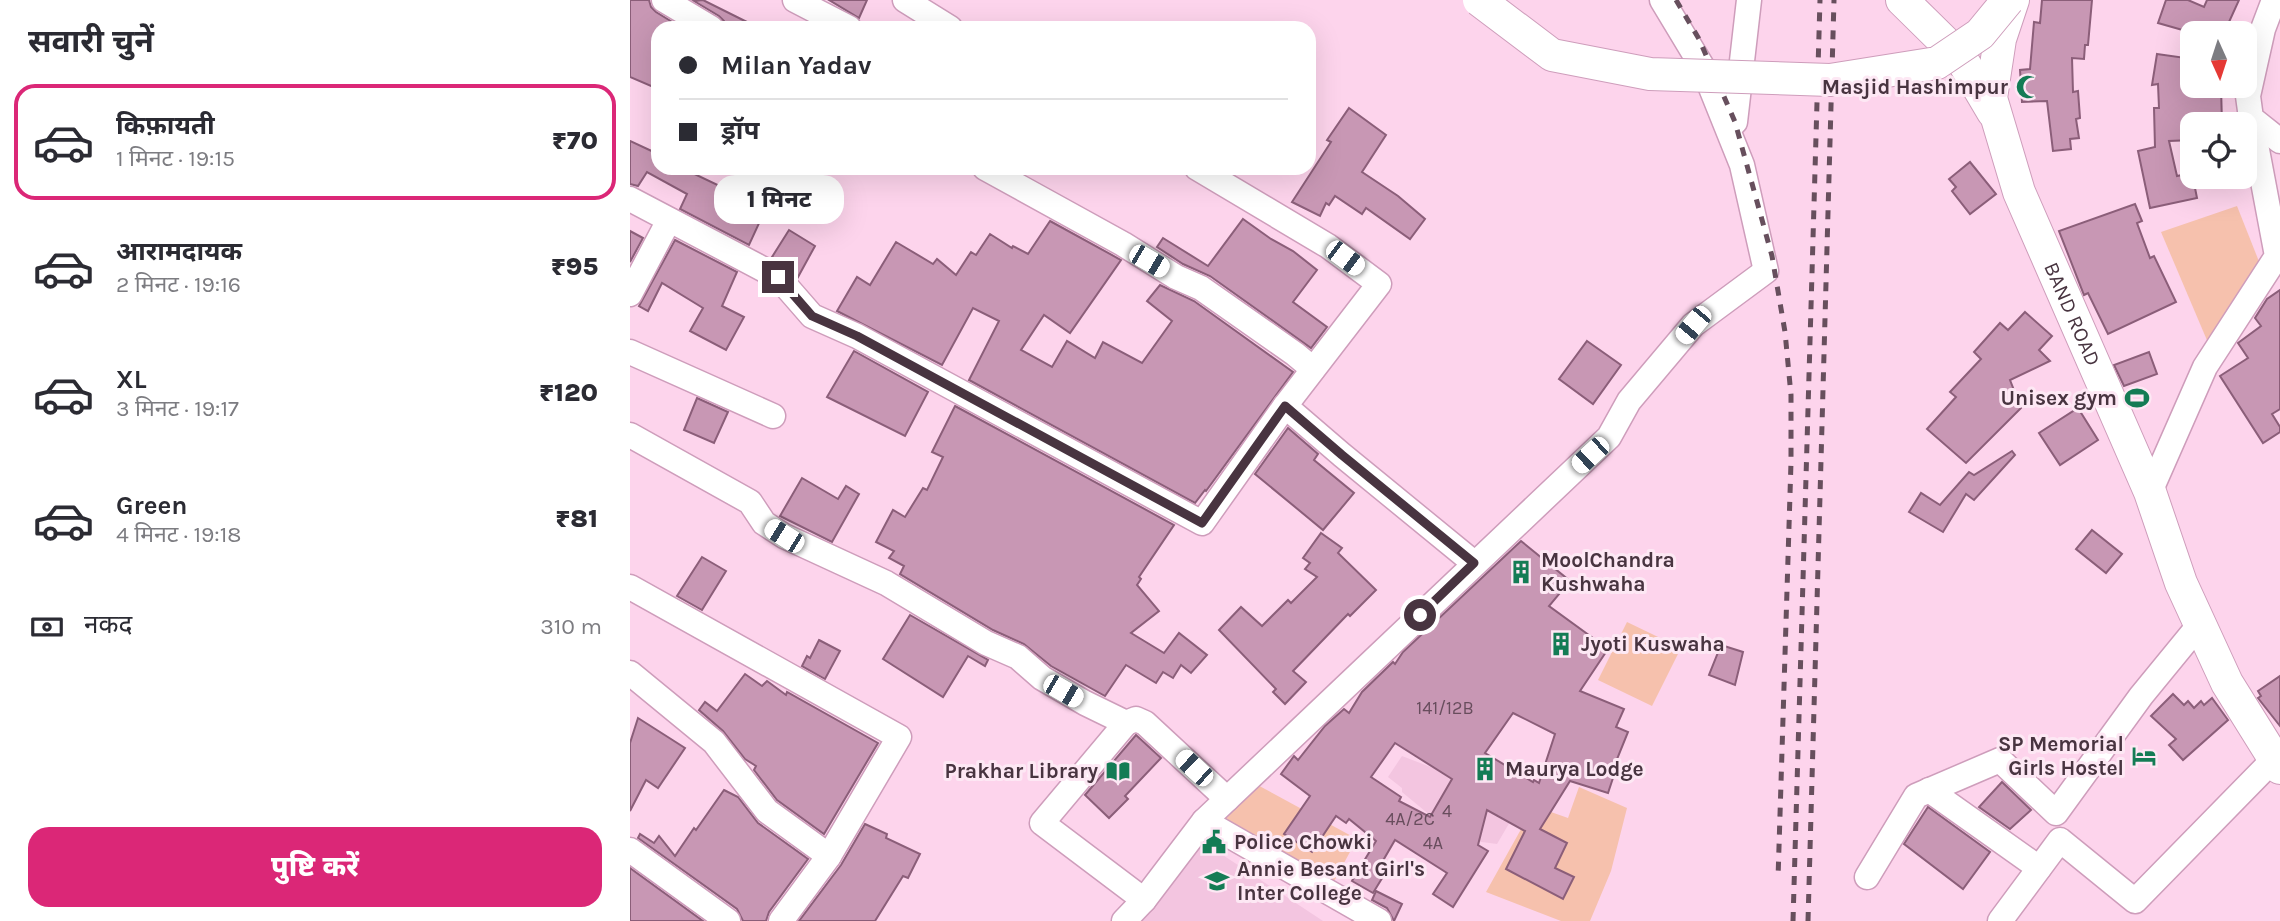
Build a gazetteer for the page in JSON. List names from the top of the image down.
{
  "streets": {
    "main road": ["BAND ROAD"]
  },
  "places": {
    "mosque": ["Masjid Hashimpur"],
    "sports": ["Unisex gym"],
    "building": ["MoolChandra Kushwaha", "Jyoti Kuswaha", "Maurya Lodge"],
    "hotel": ["SP Memorial Girls Hostel"],
    "library": ["Prakhar Library"],
    "public building": ["Police Chowki"],
    "school or university": ["Annie Besant Girl's Inter College"]
  },
  "house_numbers": [
    "141/12B",
    "4",
    "4A/2C",
    "4A"
  ],
  "north": "bottom",
  "page": {
    "heading": "सवारी चुनें",
    "banner": ["Milan Yadav", "ड्रॉप"],
    "list": [
      {
        "name": "किफ़ायती",
        "note": "1 मिनट · 19:15",
        "value": "₹70"
      },
      {
        "name": "आरामदायक",
        "note": "2 मिनट · 19:16",
        "value": "₹95"
      },
      {
        "name": "XL",
        "note": "3 मिनट · 19:17",
        "value": "₹120"
      },
      {
        "name": "Green",
        "note": "4 मिनट · 19:18",
        "value": "₹81"
      }
    ],
    "bubble": "1 मिनट",
    "pay": ["नकद", "310 m"],
    "buttons": "पुष्टि करें"
  }
}
